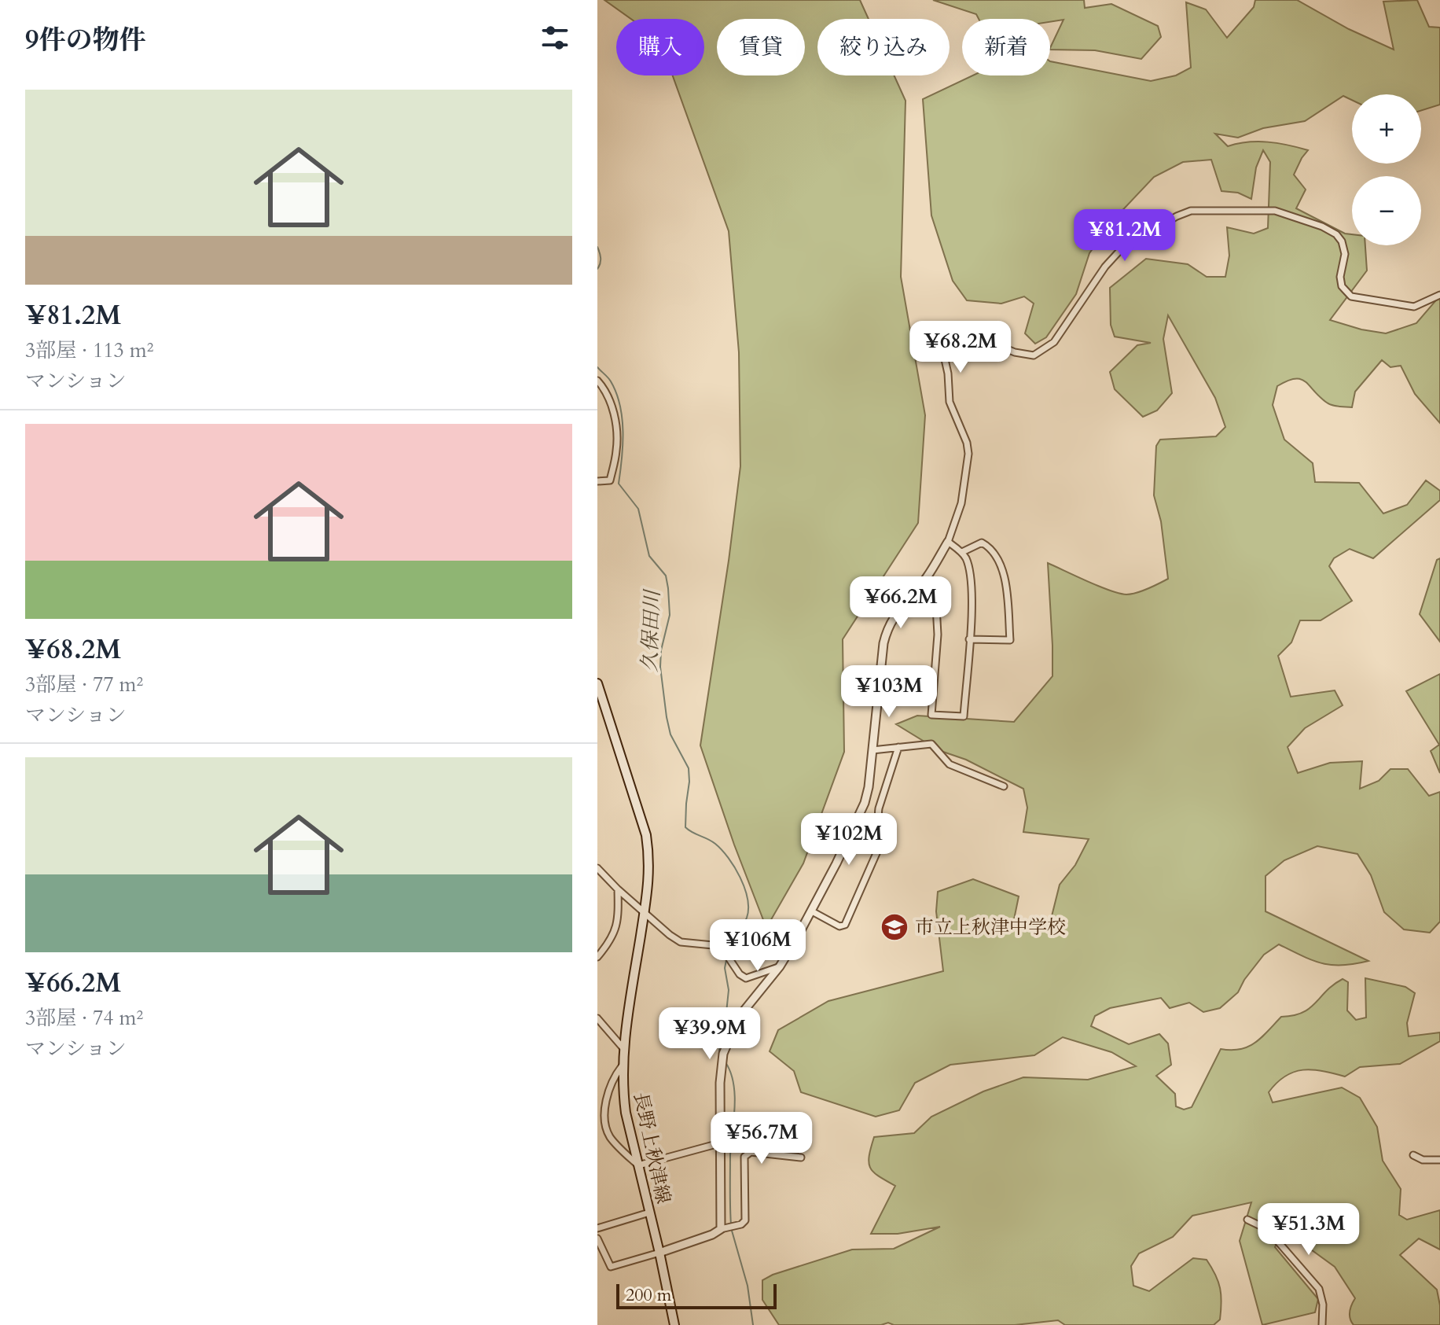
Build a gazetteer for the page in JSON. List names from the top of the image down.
{
  "streets": {
    "main road": ["長野上秋津線"]
  },
  "water": ["久保田川"],
  "places": {
    "school or university": ["市立上秋津中学校"]
  },
  "scale_bar": "200 m",
  "page": {
    "heading": "9件の物件",
    "chip": [
      "購入",
      "賃貸",
      "絞り込み",
      "新着"
    ],
    "list": [
      {
        "name": "¥81.2M",
        "note": "3部屋 · 113 m² · マンション"
      },
      {
        "name": "¥68.2M",
        "note": "3部屋 · 77 m² · マンション"
      },
      {
        "name": "¥66.2M",
        "note": "3部屋 · 74 m² · マンション"
      }
    ],
    "map_buttons": ["+", "−"],
    "price": [
      "¥81.2M",
      "¥68.2M",
      "¥66.2M",
      "¥103M",
      "¥102M",
      "¥106M",
      "¥39.9M",
      "¥56.7M",
      "¥51.3M"
    ],
    "scale": "200 m"
  }
}
